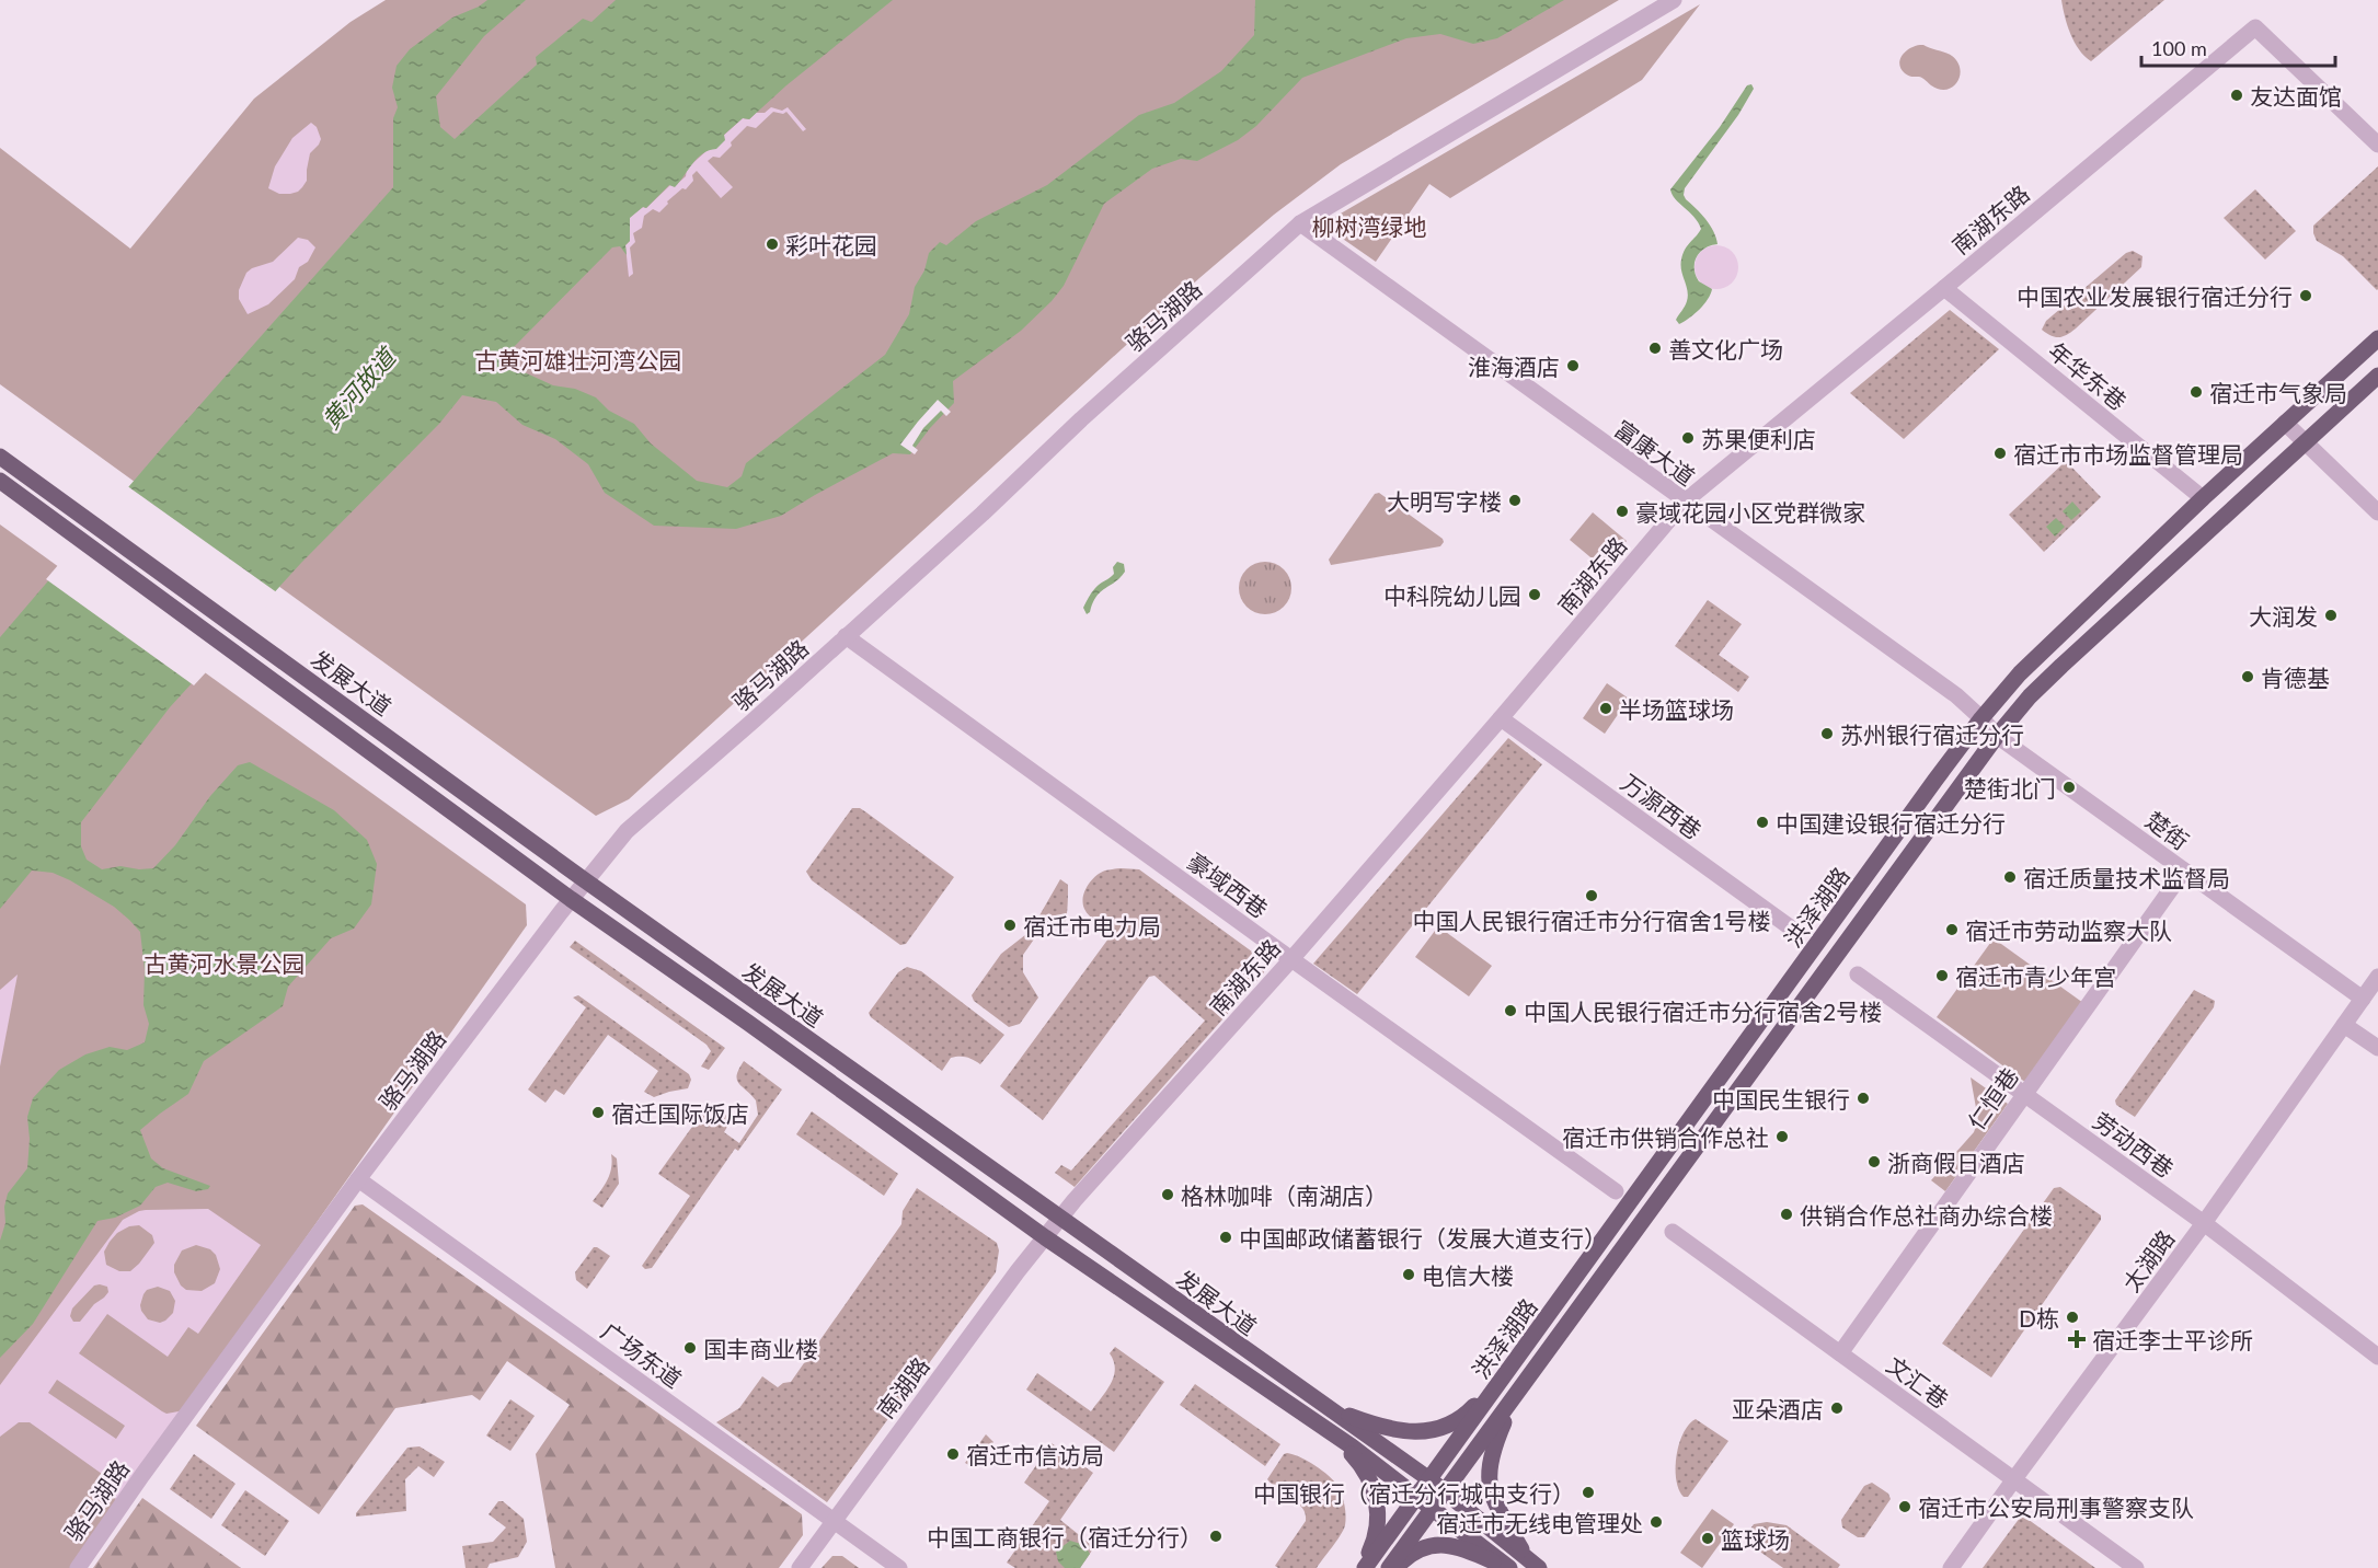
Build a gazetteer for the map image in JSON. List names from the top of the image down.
{
  "streets": {
    "main road": ["发展大道", "洪泽湖路"],
    "street": [
      "南湖东路",
      "骆马湖路",
      "年华东巷",
      "富康大道",
      "万源西巷",
      "楚街",
      "豪域西巷",
      "仁恒巷",
      "劳动西巷",
      "太湖路",
      "广场东道",
      "文汇巷",
      "南湖路"
    ]
  },
  "crossings": [
    ["南湖东路", "年华东巷"],
    ["南湖东路", "富康大道"],
    ["南湖东路", "发展大道"],
    ["南湖东路", "万源西巷"],
    ["南湖东路", "豪域西巷"],
    ["南湖东路", "南湖路"],
    ["骆马湖路", "富康大道"],
    ["骆马湖路", "发展大道"],
    ["骆马湖路", "豪域西巷"],
    ["骆马湖路", "广场东道"],
    ["年华东巷", "洪泽湖路"],
    ["富康大道", "楚街"],
    ["富康大道", "洪泽湖路"],
    ["发展大道", "洪泽湖路"],
    ["发展大道", "南湖路"],
    ["楚街", "洪泽湖路"],
    ["楚街", "仁恒巷"],
    ["楚街", "太湖路"],
    ["仁恒巷", "劳动西巷"],
    ["仁恒巷", "文汇巷"],
    ["劳动西巷", "太湖路"],
    ["太湖路", "文汇巷"],
    ["广场东道", "南湖路"]
  ],
  "water": ["黄河故道"],
  "parks": ["柳树湾绿地", "古黄河雄壮河湾公园", "古黄河水景公园"],
  "places": {
    "other": [
      "友达面馆",
      "彩叶花园",
      "中国农业发展银行宿迁分行",
      "善文化广场",
      "淮海酒店",
      "宿迁市气象局",
      "苏果便利店",
      "宿迁市市场监督管理局",
      "大明写字楼",
      "豪域花园小区党群微家",
      "中科院幼儿园",
      "大润发",
      "肯德基",
      "半场篮球场",
      "苏州银行宿迁分行",
      "楚街北门",
      "中国建设银行宿迁分行",
      "宿迁质量技术监督局",
      "中国人民银行宿迁市分行宿舍1号楼",
      "宿迁市电力局",
      "宿迁市劳动监察大队",
      "宿迁市青少年宫",
      "中国人民银行宿迁市分行宿舍2号楼",
      "中国民生银行",
      "宿迁国际饭店",
      "宿迁市供销合作总社",
      "浙商假日酒店",
      "格林咖啡（南湖店）",
      "供销合作总社商办综合楼",
      "中国邮政储蓄银行（发展大道支行）",
      "电信大楼",
      "D栋",
      "国丰商业楼",
      "亚朵酒店",
      "宿迁市信访局",
      "中国银行（宿迁分行城中支行）",
      "宿迁市公安局刑事警察支队",
      "宿迁市无线电管理处",
      "中国工商银行（宿迁分行）",
      "篮球场"
    ],
    "health": ["宿迁李士平诊所"]
  },
  "scale_bar": "100 m"
}
